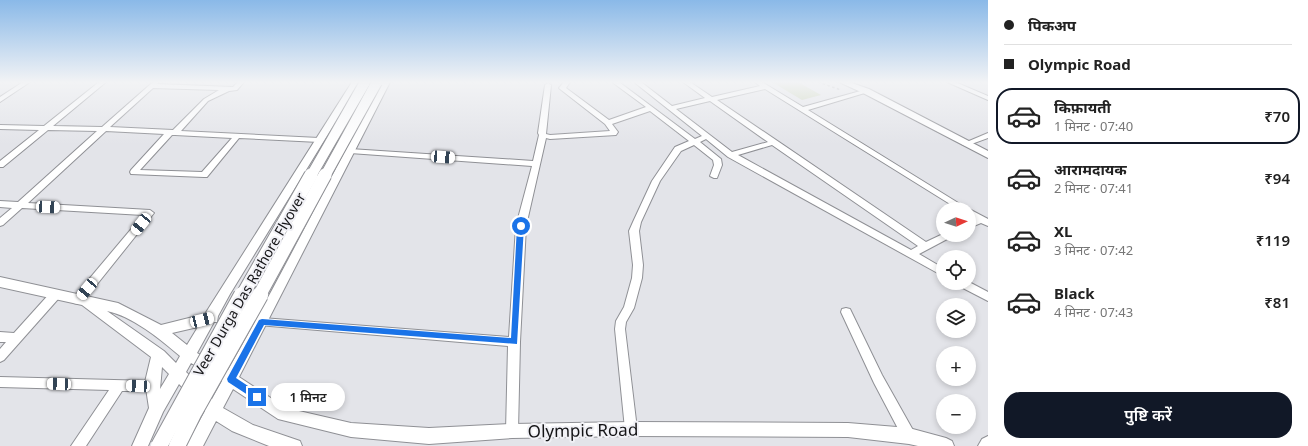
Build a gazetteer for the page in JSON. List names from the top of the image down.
{
  "streets": {
    "main road": ["Veer Durga Das Rathore Flyover"],
    "street": ["Olympic Road"]
  },
  "north": "right",
  "page": {
    "banner": ["पिकअप", "Olympic Road"],
    "list": [
      {
        "name": "किफ़ायती",
        "note": "1 मिनट · 07:40",
        "value": "₹70"
      },
      {
        "name": "आरामदायक",
        "note": "2 मिनट · 07:41",
        "value": "₹94"
      },
      {
        "name": "XL",
        "note": "3 मिनट · 07:42",
        "value": "₹119"
      },
      {
        "name": "Black",
        "note": "4 मिनट · 07:43",
        "value": "₹81"
      }
    ],
    "map_buttons": ["+", "−"],
    "bubble": "1 मिनट",
    "buttons": "पुष्टि करें"
  }
}
